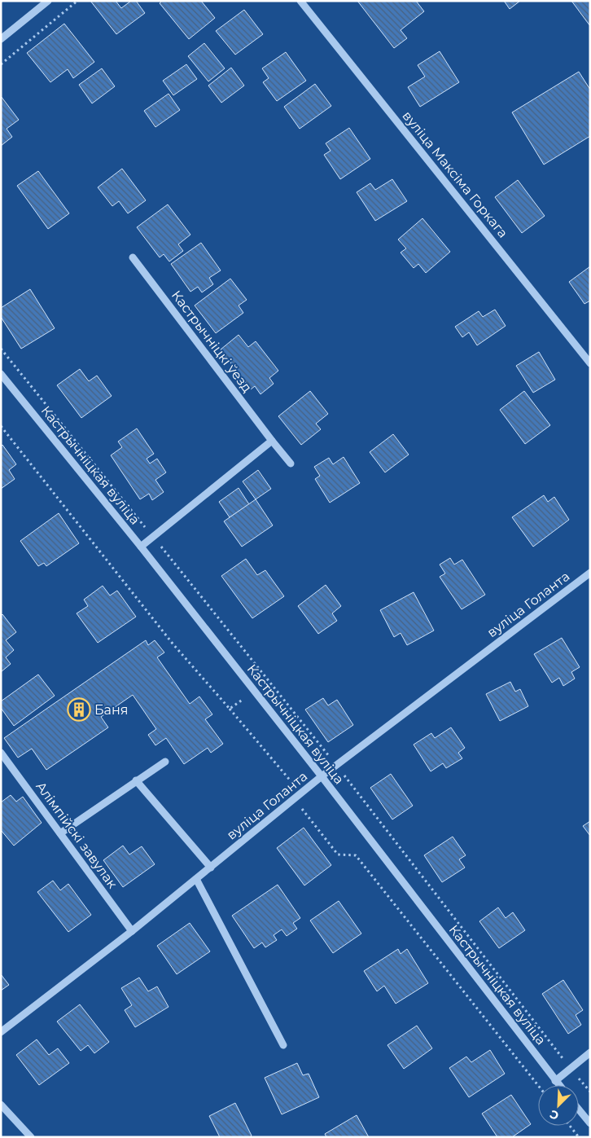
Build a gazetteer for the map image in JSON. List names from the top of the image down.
{
  "streets": {
    "street": [
      "вуліца Максіма Горкага",
      "Кастрычніцкі ўезд",
      "Кастрычніцкая вуліца",
      "вуліца Голанта",
      "Алімпійскі завулак"
    ]
  },
  "crossings": [
    ["Кастрычніцкая вуліца", "вуліца Голанта"],
    ["вуліца Голанта", "Алімпійскі завулак"]
  ],
  "places": {
    "building": ["Баня"]
  },
  "north": "bottom left"
}
